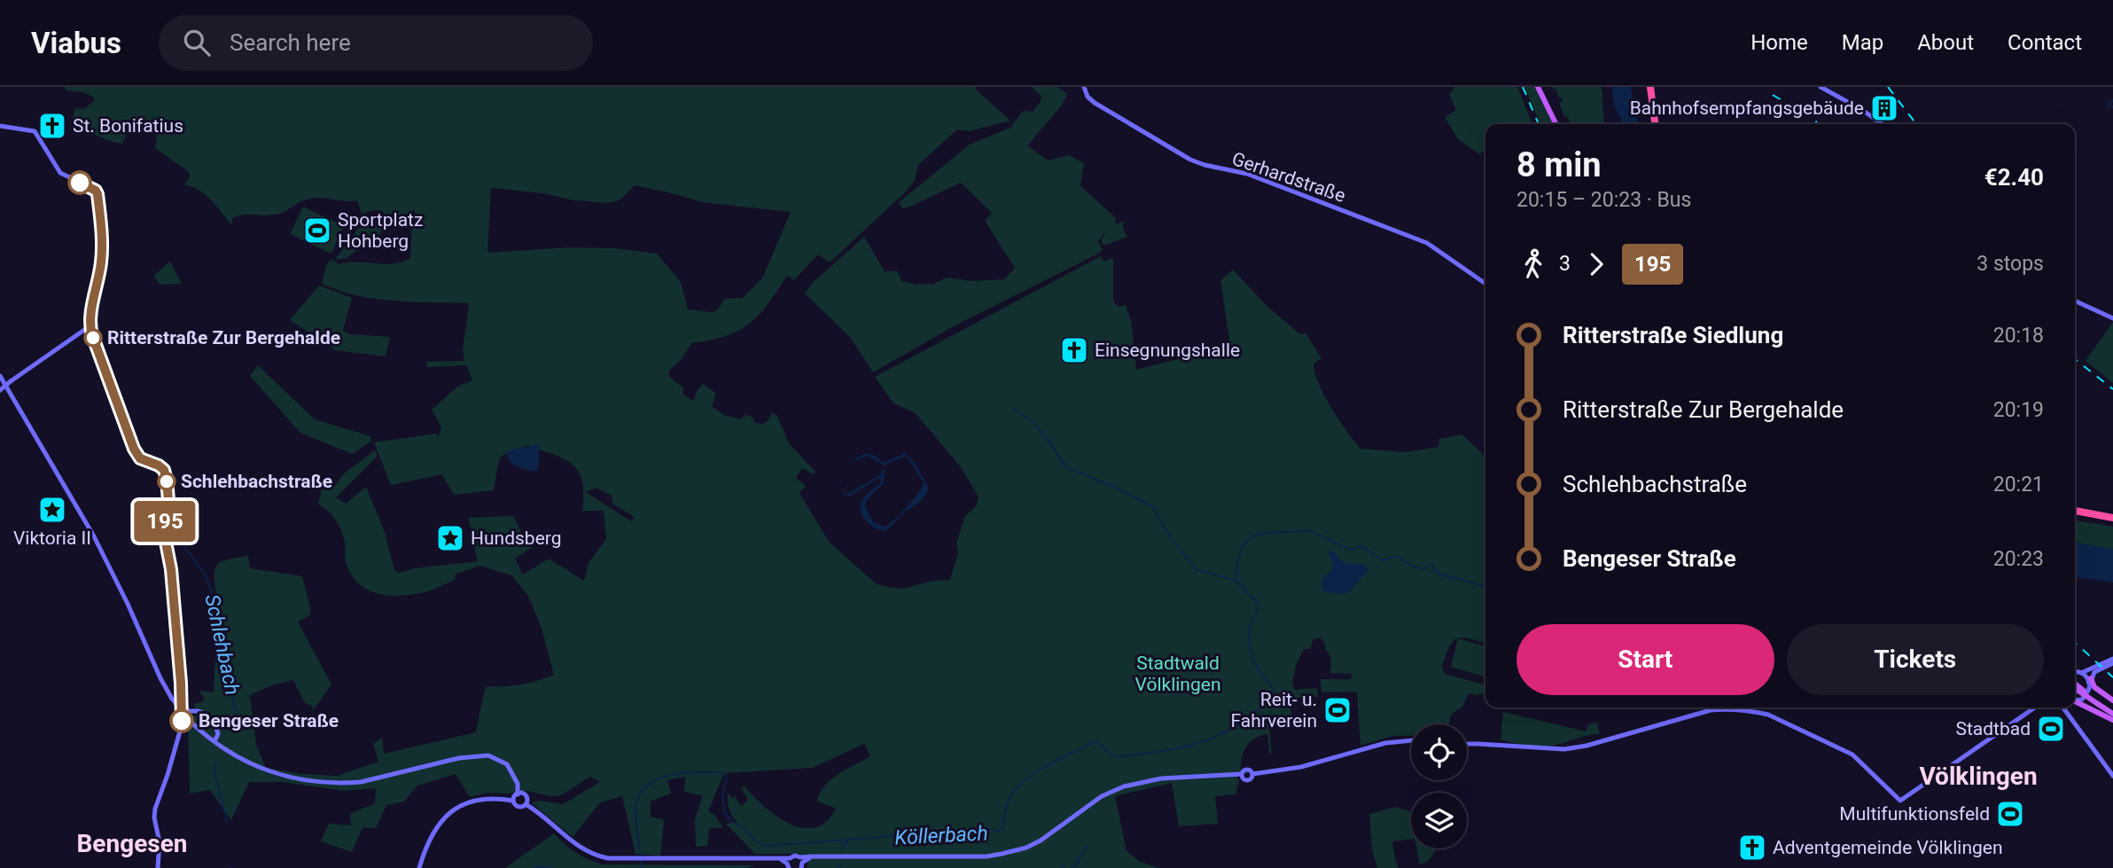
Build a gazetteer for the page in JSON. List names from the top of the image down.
{
  "streets": {
    "street": ["Gerhardstraße"]
  },
  "districts": ["Völklingen", "Bengesen"],
  "water": ["Schlehbach", "Köllerbach"],
  "parks": ["Stadtwald Völklingen"],
  "places": {
    "building": ["Bahnhofsempfangsgebäude"],
    "church": ["St. Bonifatius", "Einsegnungshalle", "Adventgemeinde Völklingen"],
    "sports": [
      "Sportplatz Hohberg",
      "Reit- u. Fahrverein",
      "Stadtbad",
      "Multifunktionsfeld"
    ],
    "other": ["Ritterstraße Zur Bergehalde", "Schlehbachstraße", "Bengeser Straße"],
    "place": ["Viktoria II", "Hundsberg"]
  },
  "lines": ["bus line 195"],
  "page": {
    "header": "Viabus",
    "search": "Search here",
    "nav": [
      "Home",
      "Map",
      "About",
      "Contact"
    ],
    "on_map": "195",
    "heading": ["8 min", "20:15 – 20:23 · Bus", "€2.40"],
    "legs": ["3", "195", "3 stops"],
    "list": [
      {
        "name": "Ritterstraße Siedlung",
        "value": "20:18"
      },
      {
        "name": "Ritterstraße Zur Bergehalde",
        "value": "20:19"
      },
      {
        "name": "Schlehbachstraße",
        "value": "20:21"
      },
      {
        "name": "Bengeser Straße",
        "value": "20:23"
      }
    ],
    "buttons": ["Start", "Tickets"]
  }
}
